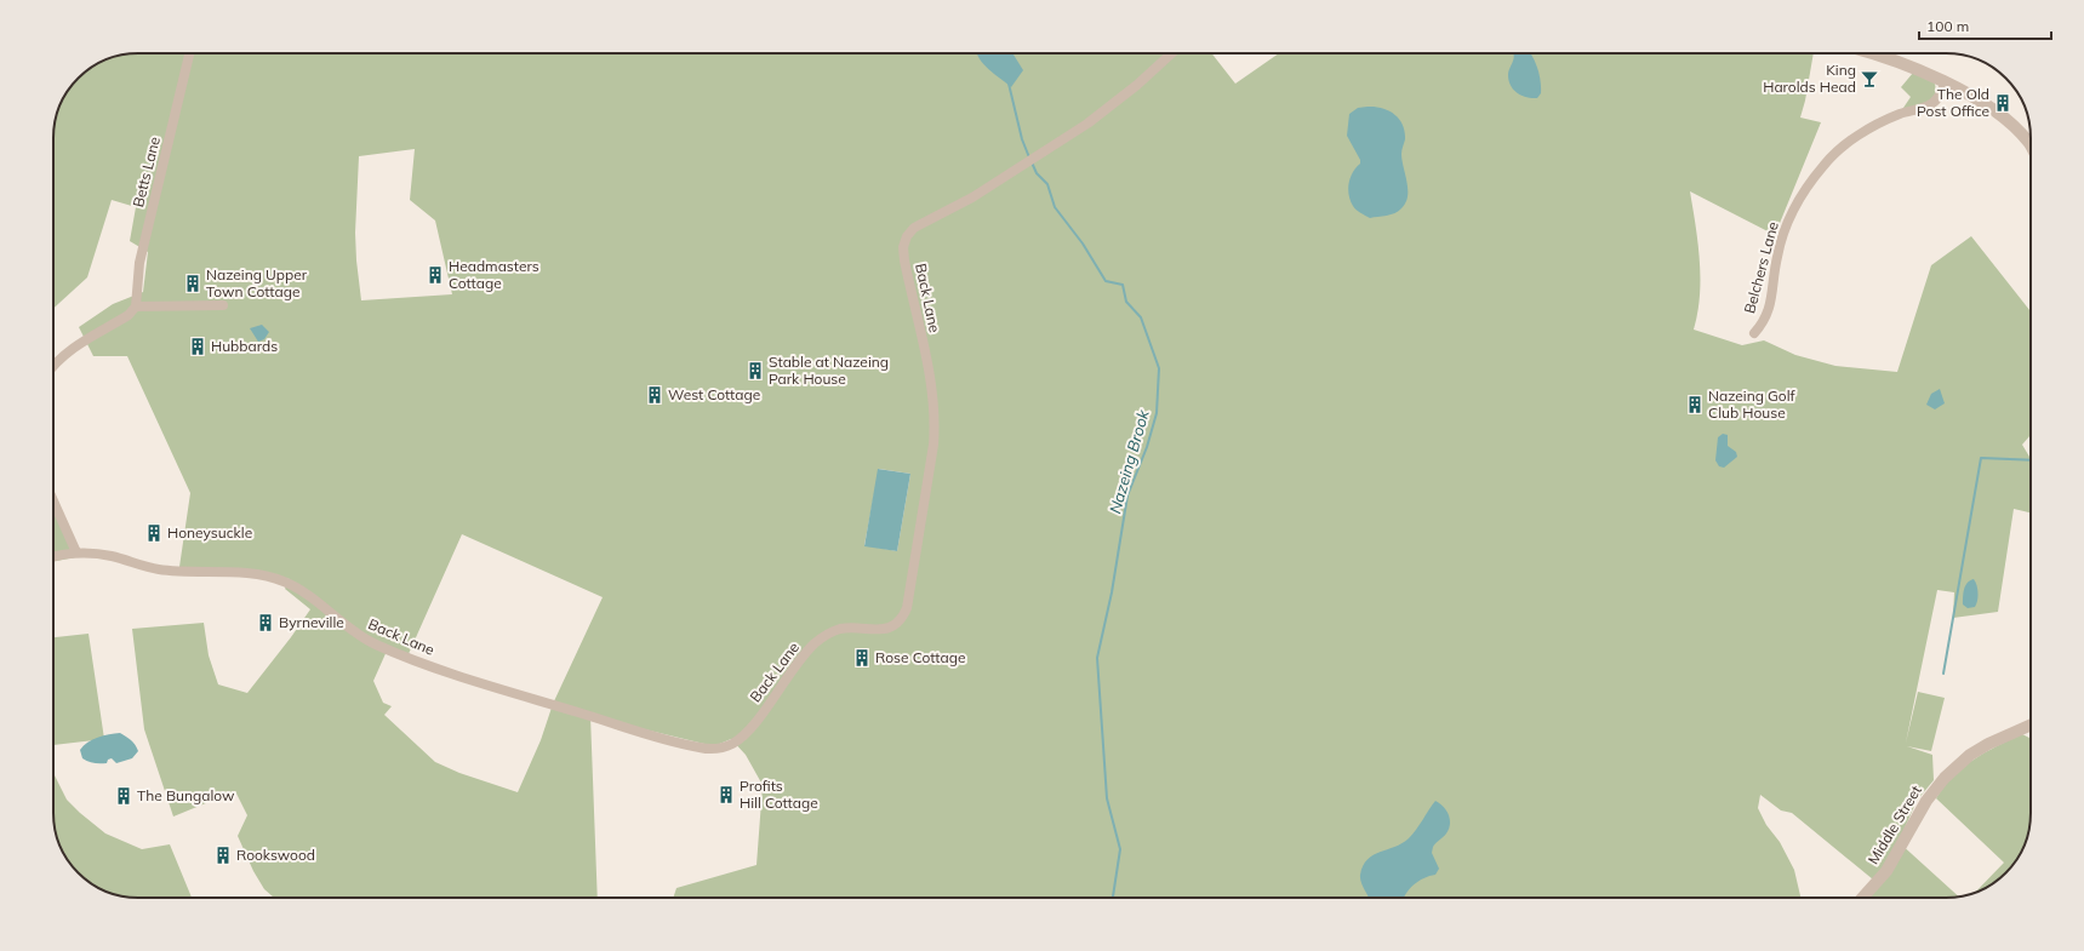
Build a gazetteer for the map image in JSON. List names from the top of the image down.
{
  "streets": {
    "street": [
      "Betts Lane",
      "Belchers Lane",
      "Back Lane",
      "Middle Street"
    ]
  },
  "water": ["Nazeing Brook"],
  "places": {
    "bar": ["King Harolds Head"],
    "building": [
      "The Old Post Office",
      "Headmasters Cottage",
      "Nazeing Upper Town Cottage",
      "Hubbards",
      "Stable at Nazeing Park House",
      "West Cottage",
      "Nazeing Golf Club House",
      "Honeysuckle",
      "Byrneville",
      "Rose Cottage",
      "Profits Hill Cottage",
      "The Bungalow",
      "Rookswood"
    ]
  },
  "scale_bar": "100 m"
}
